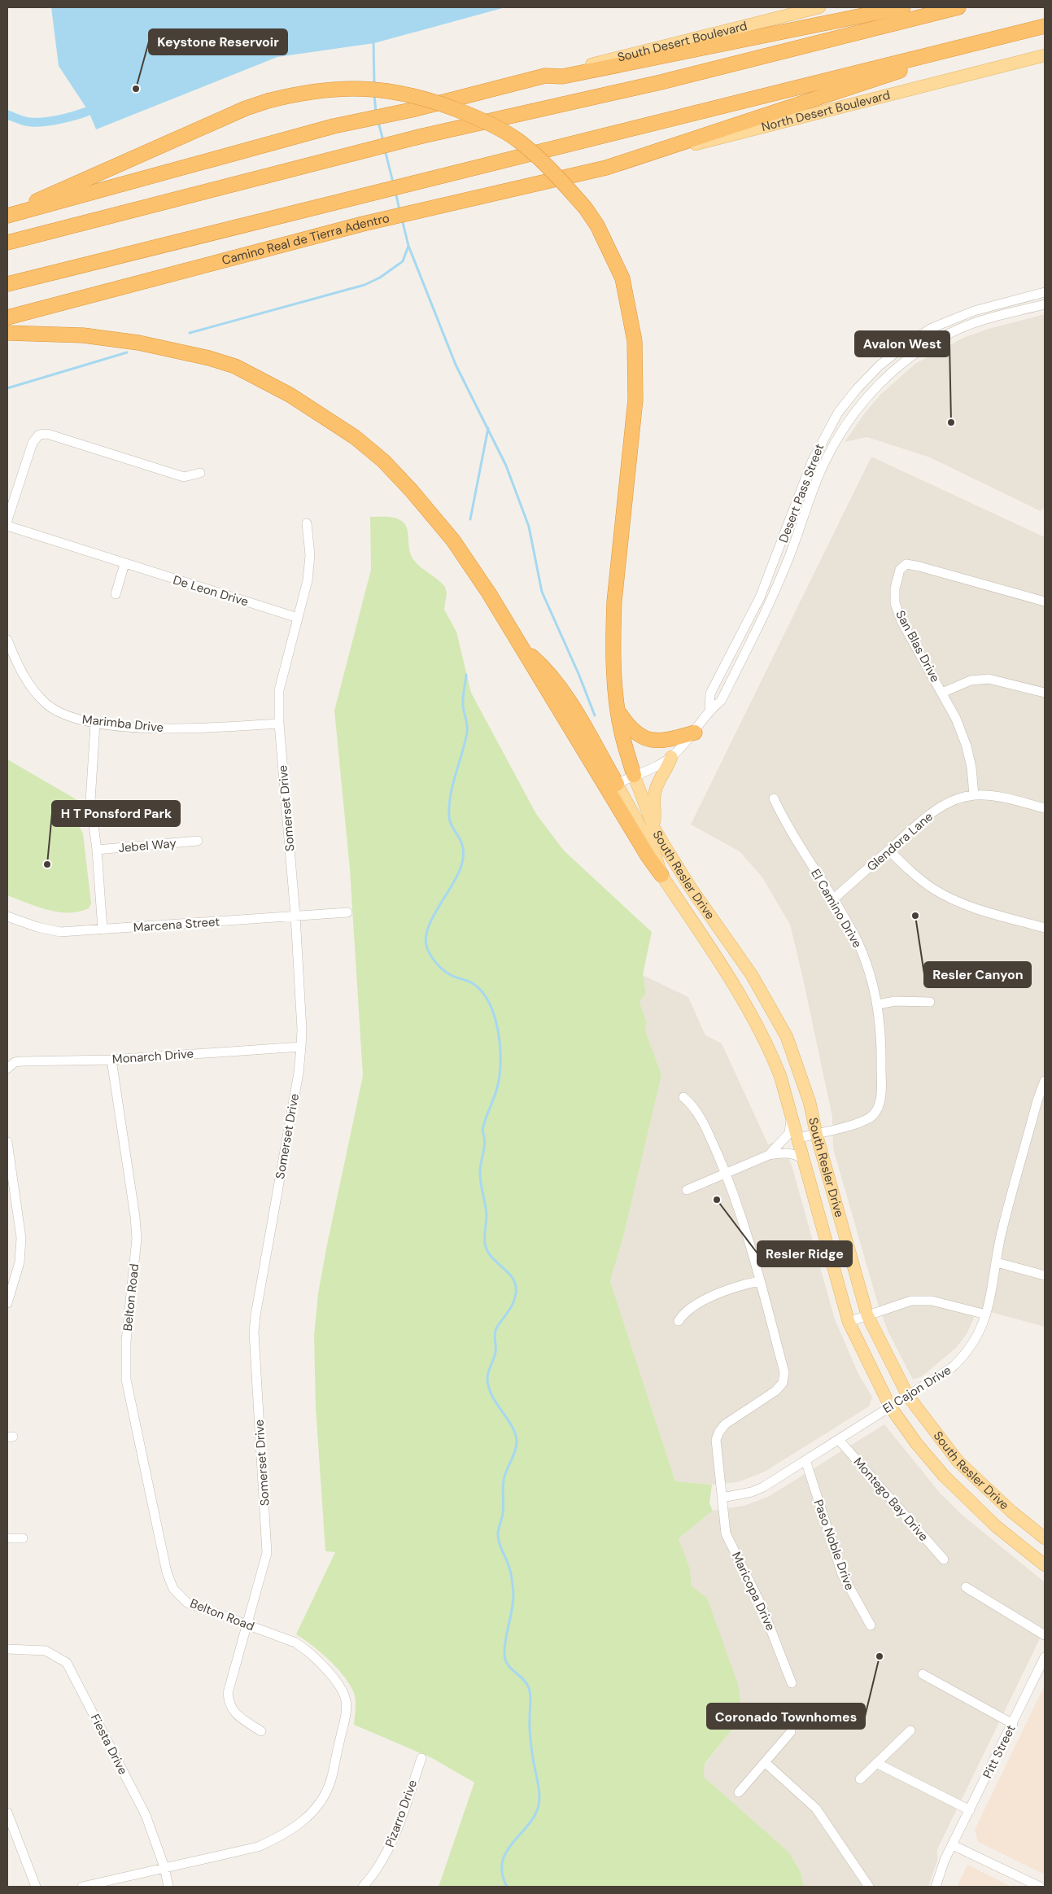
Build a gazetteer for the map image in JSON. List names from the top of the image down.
{
  "streets": {
    "highway": ["Camino Real de Tierra Adentro"],
    "main road": ["South Desert Boulevard", "North Desert Boulevard", "South Resler Drive"],
    "street": [
      "Desert Pass Street",
      "De Leon Drive",
      "San Blas Drive",
      "Marimba Drive",
      "Somerset Drive",
      "Glendora Lane",
      "Jebel Way",
      "El Camino Drive",
      "Marcena Street",
      "Monarch Drive",
      "Belton Road",
      "El Cajon Drive",
      "Montego Bay Drive",
      "Paso Noble Drive",
      "Maricopa Drive",
      "Fiesta Drive",
      "Pitt Street",
      "Pizarro Drive"
    ]
  },
  "crossings": [
    ["North Desert Boulevard", "Camino Real de Tierra Adentro"],
    ["Desert Pass Street", "South Resler Drive"],
    ["De Leon Drive", "Somerset Drive"],
    ["San Blas Drive", "Glendora Lane"],
    ["Marimba Drive", "Somerset Drive"],
    ["Somerset Drive", "Marcena Street"],
    ["Somerset Drive", "Monarch Drive"],
    ["Somerset Drive", "Belton Road"],
    ["Glendora Lane", "El Camino Drive"],
    ["South Resler Drive", "El Camino Drive"],
    ["South Resler Drive", "El Cajon Drive"],
    ["Monarch Drive", "Belton Road"],
    ["Belton Road", "Fiesta Drive"],
    ["El Cajon Drive", "Montego Bay Drive"],
    ["El Cajon Drive", "Paso Noble Drive"],
    ["El Cajon Drive", "Maricopa Drive"]
  ],
  "places": [
    "Keystone Reservoir",
    "Avalon West",
    "H T Ponsford Park",
    "Resler Canyon",
    "Resler Ridge",
    "Coronado Townhomes"
  ]
}
